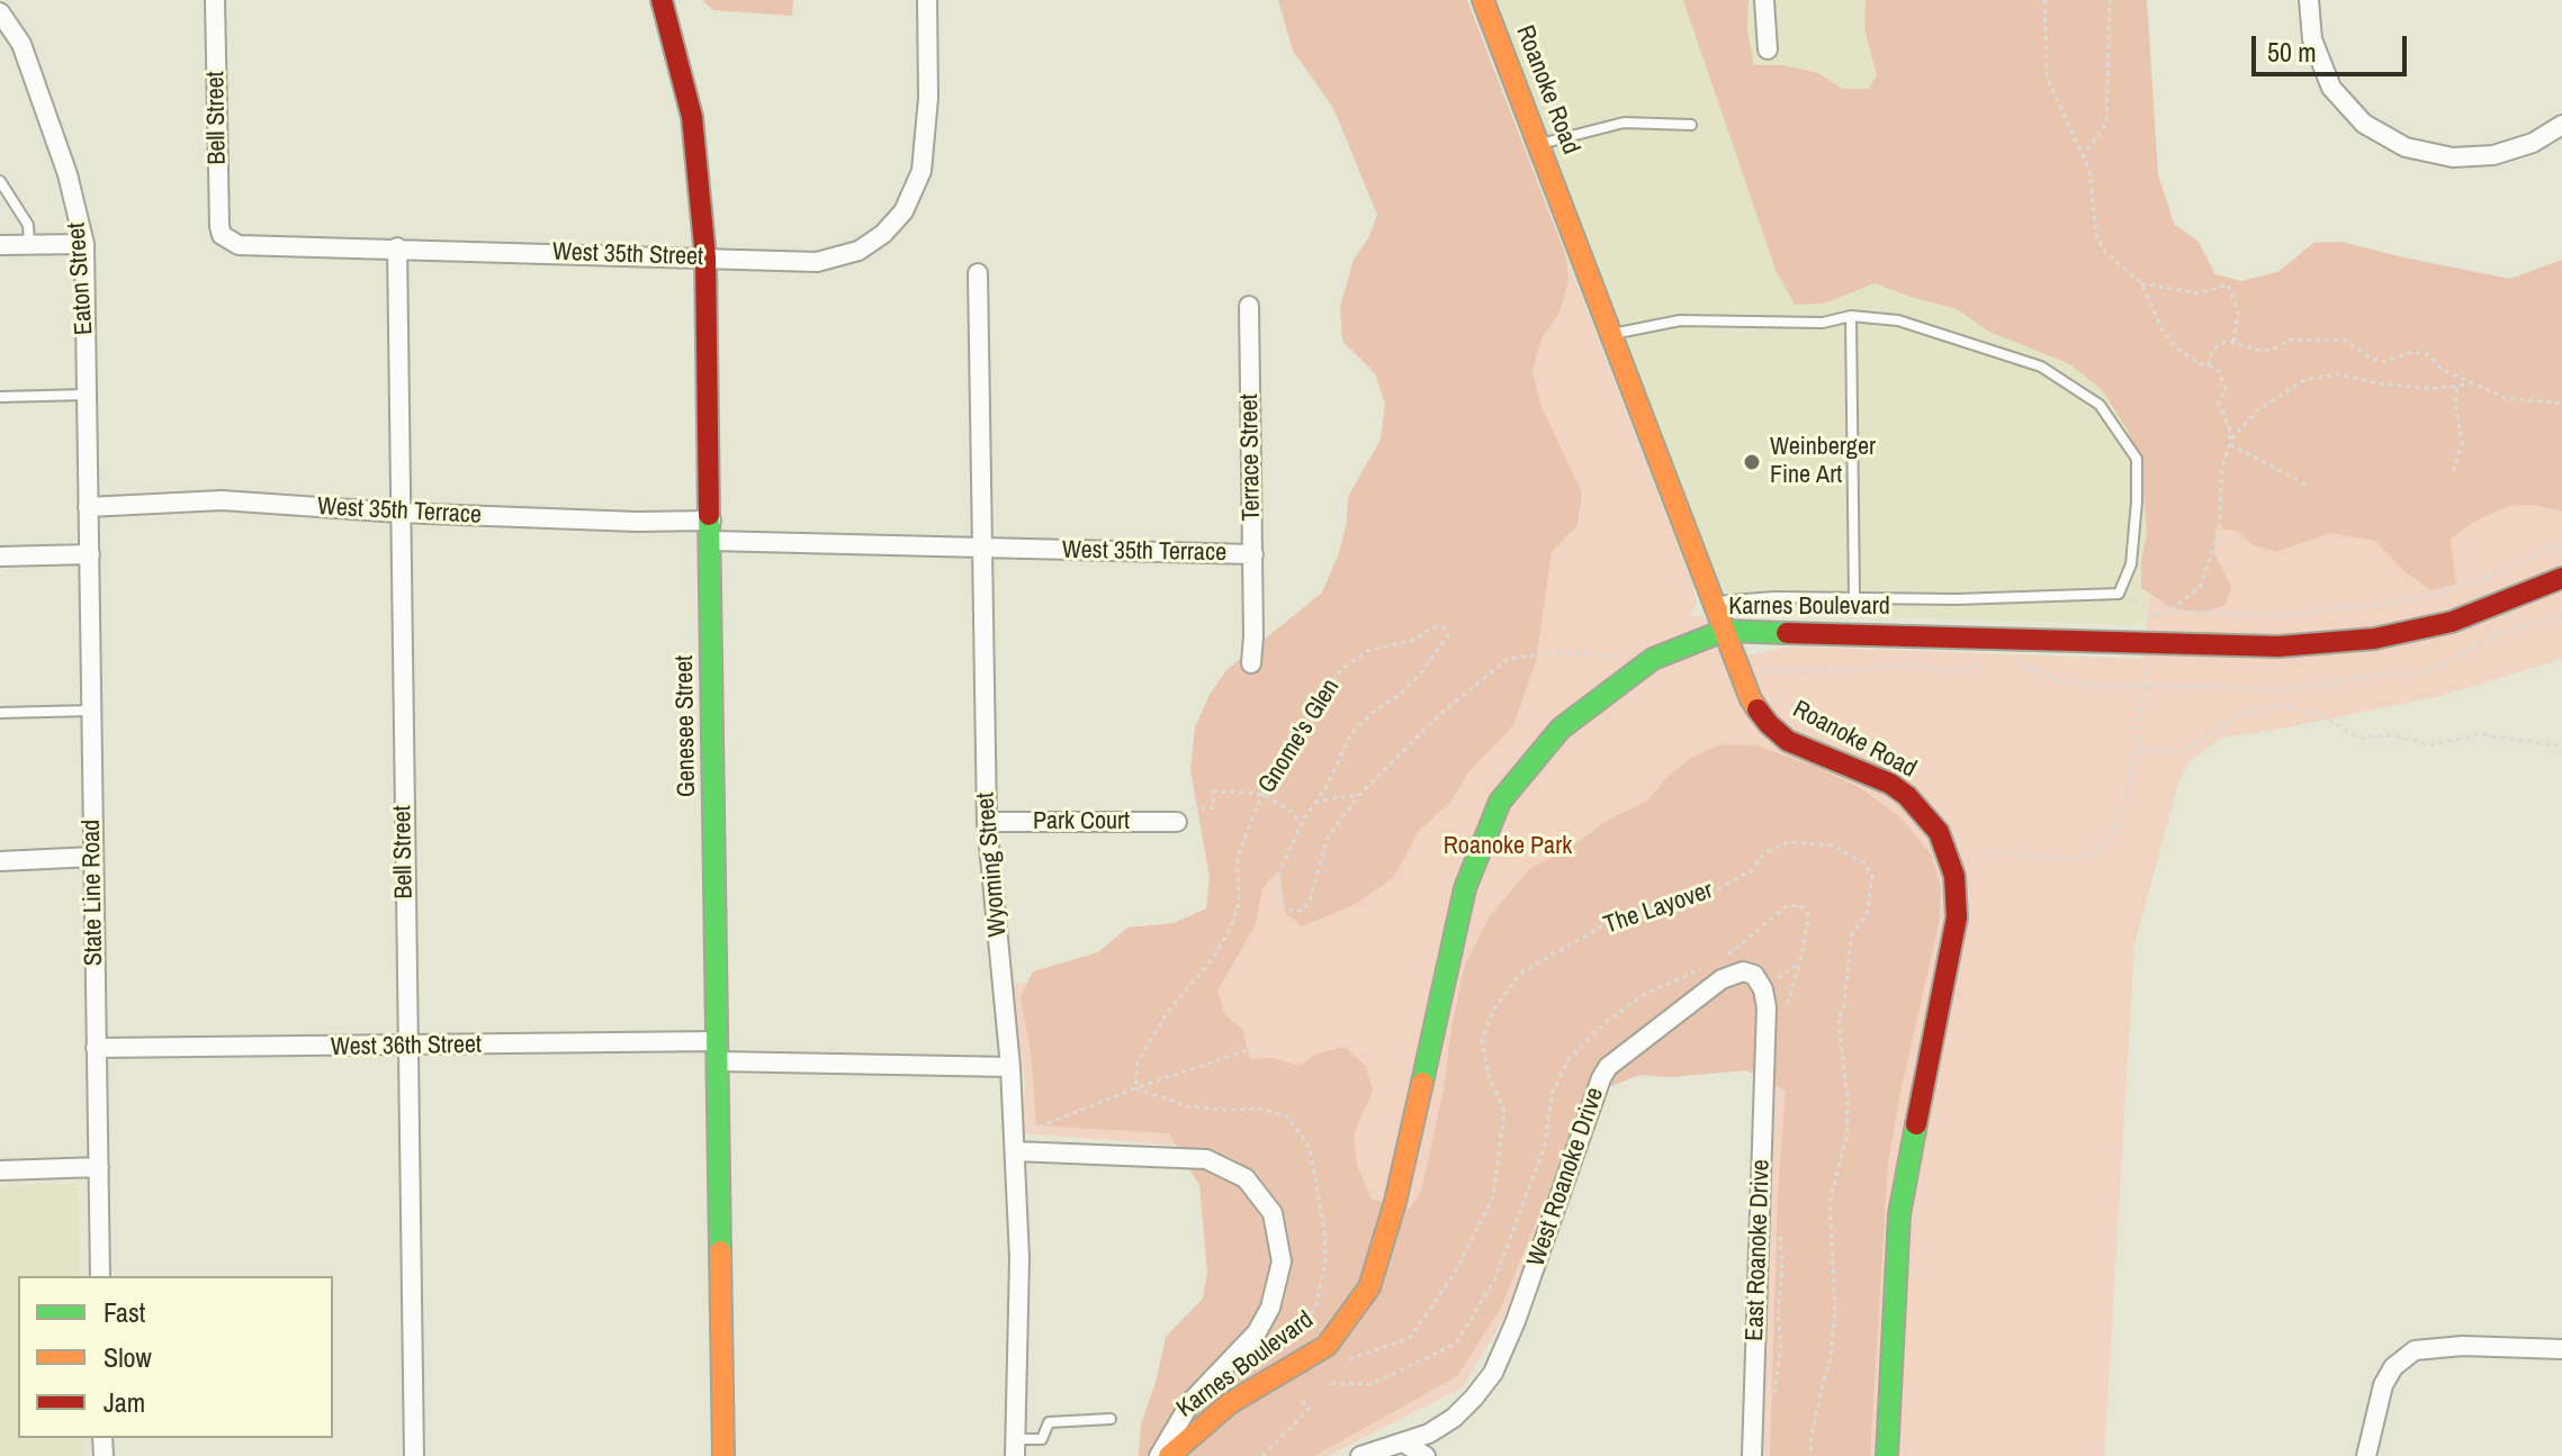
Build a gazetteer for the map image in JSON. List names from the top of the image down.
{
  "streets": {
    "street": [
      "Roanoke Road",
      "Bell Street",
      "West 35th Street",
      "Eaton Street",
      "Terrace Street",
      "West 35th Terrace",
      "Karnes Boulevard",
      "Genesee Street",
      "Park Court",
      "Wyoming Street",
      "State Line Road",
      "West 36th Street",
      "West Roanoke Drive",
      "East Roanoke Drive"
    ],
    "path": ["Gnome's Glen", "The Layover"]
  },
  "crossings": [
    ["Roanoke Road", "Karnes Boulevard"],
    ["Bell Street", "West 35th Street"],
    ["Bell Street", "West 35th Terrace"],
    ["Bell Street", "West 36th Street"],
    ["West 35th Street", "Genesee Street"],
    ["Eaton Street", "West 35th Terrace"],
    ["Eaton Street", "State Line Road"],
    ["Terrace Street", "West 35th Terrace"],
    ["West 35th Terrace", "Genesee Street"],
    ["West 35th Terrace", "Wyoming Street"],
    ["West 35th Terrace", "State Line Road"],
    ["Karnes Boulevard", "Gnome's Glen"],
    ["Genesee Street", "West 36th Street"],
    ["Park Court", "Wyoming Street"],
    ["Wyoming Street", "West 36th Street"],
    ["State Line Road", "West 36th Street"]
  ],
  "parks": ["Roanoke Park"],
  "places": ["Weinberger Fine Art"],
  "legend": ["Fast", "Slow", "Jam"],
  "scale_bar": "50 m"
}
